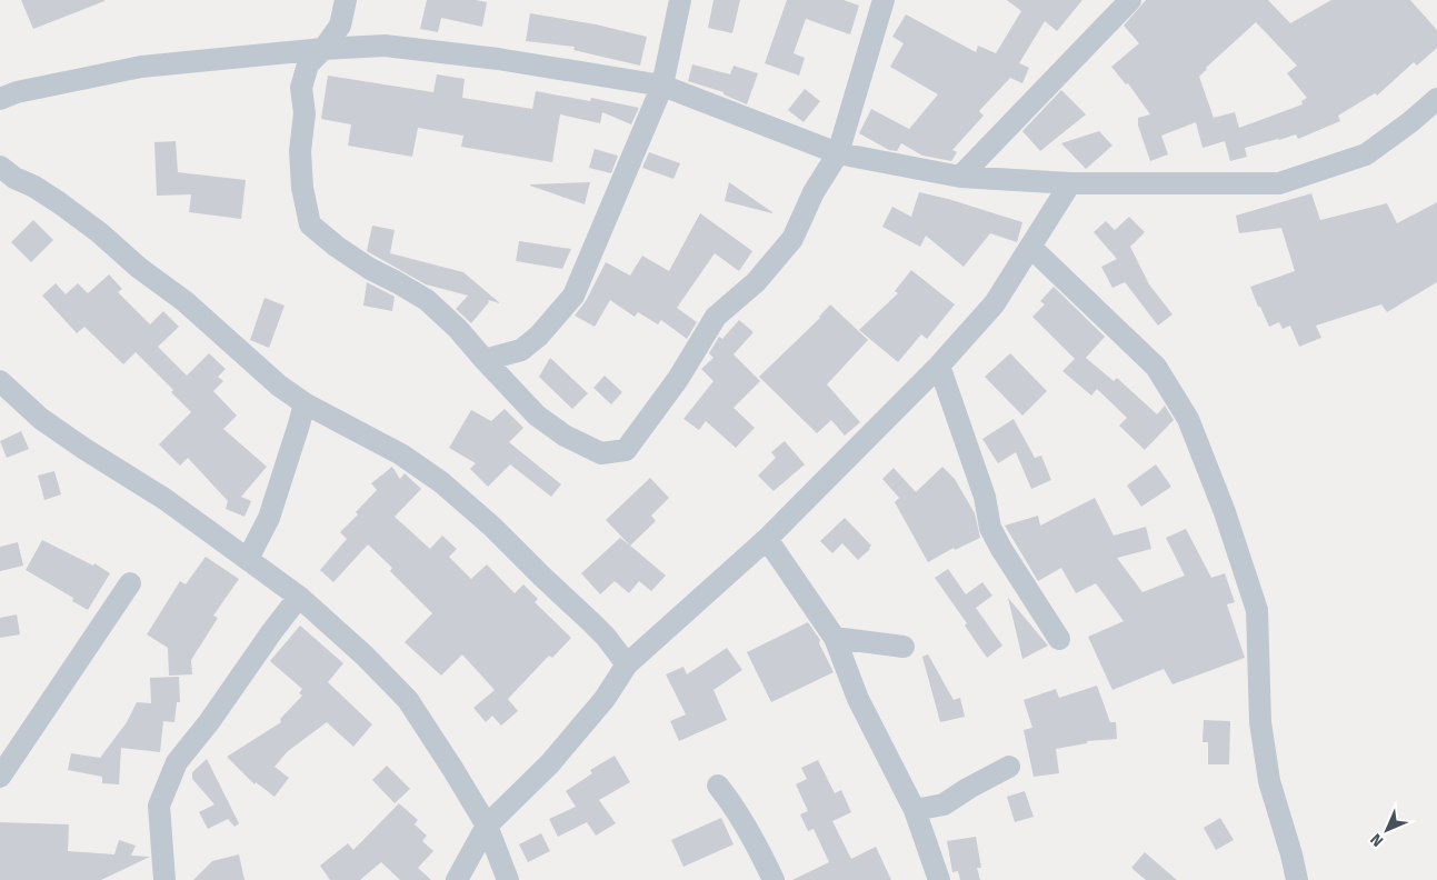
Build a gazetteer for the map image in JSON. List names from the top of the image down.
{
  "north": "bottom left"
}
